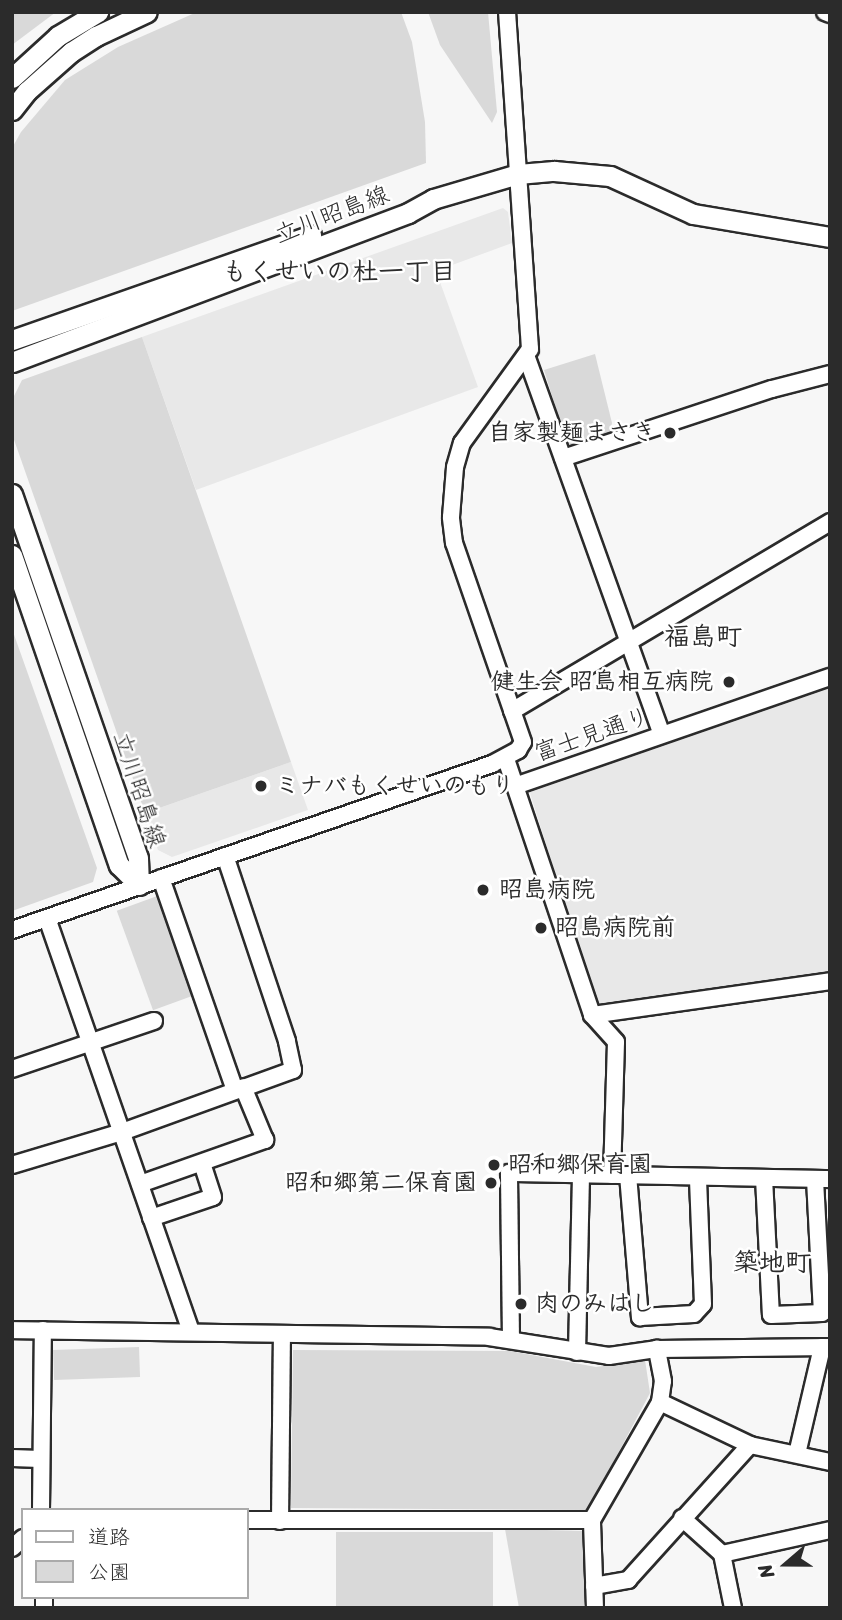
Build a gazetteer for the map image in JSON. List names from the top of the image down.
{
  "streets": {
    "main road": ["立川昭島線"],
    "street": ["富士見通り"]
  },
  "districts": ["もくせいの杜一丁目", "福島町", "築地町"],
  "places": [
    "自家製麺まさき",
    "健生会 昭島相互病院",
    "ミナバもくせいのもり",
    "昭島病院",
    "昭島病院前",
    "昭和郷保育園",
    "昭和郷第二保育園",
    "肉のみはし"
  ],
  "legend": ["道路", "公園"],
  "north": "left"
}
